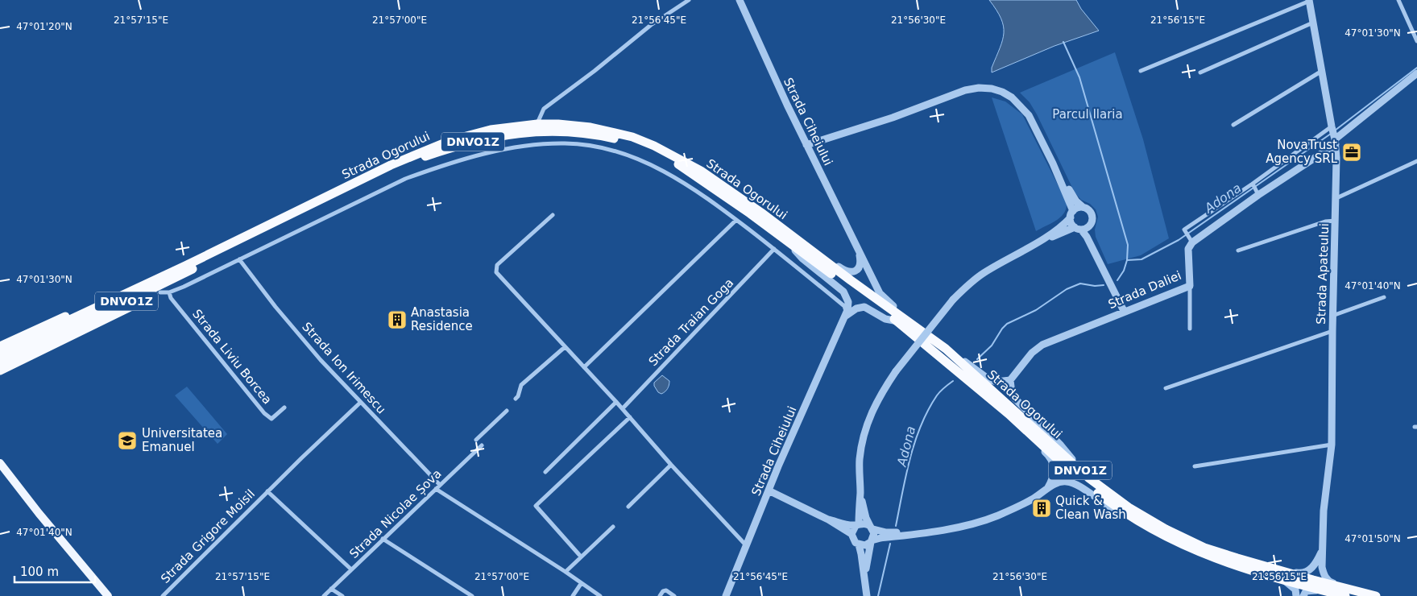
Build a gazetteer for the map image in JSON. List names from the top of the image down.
{
  "streets": {
    "highway": ["DNVO1Z", "Strada Ogorului"],
    "street": [
      "Strada Ciheiului",
      "Strada Apateului",
      "Strada Daliei",
      "Strada Traian Goga",
      "Strada Liviu Borcea",
      "Strada Ion Irimescu",
      "Strada Nicolae Șova",
      "Strada Grigore Moisil"
    ]
  },
  "crossings": [
    ["Strada Ciheiului", "Strada Ogorului"],
    ["Strada Ogorului", "Strada Apateului"],
    ["Strada Ion Irimescu", "Strada Nicolae Șova"],
    ["Strada Ion Irimescu", "Strada Grigore Moisil"],
    ["Strada Nicolae Șova", "Strada Grigore Moisil"]
  ],
  "water": ["Adona"],
  "parks": ["Parcul Ilaria"],
  "places": {
    "office": ["NovaTrust Agency SRL"],
    "building": ["Anastasia Residence", "Quick & Clean Wash"],
    "school or university": ["Universitatea Emanuel"]
  },
  "scale_bar": "100 m",
  "coordinates": [
    "21°57'15\"E",
    "21°57'00\"E",
    "21°56'45\"E",
    "21°56'30\"E",
    "21°56'15\"E",
    "47°01'20\"N",
    "47°01'30\"N",
    "47°01'40\"N",
    "47°01'50\"N"
  ]
}
